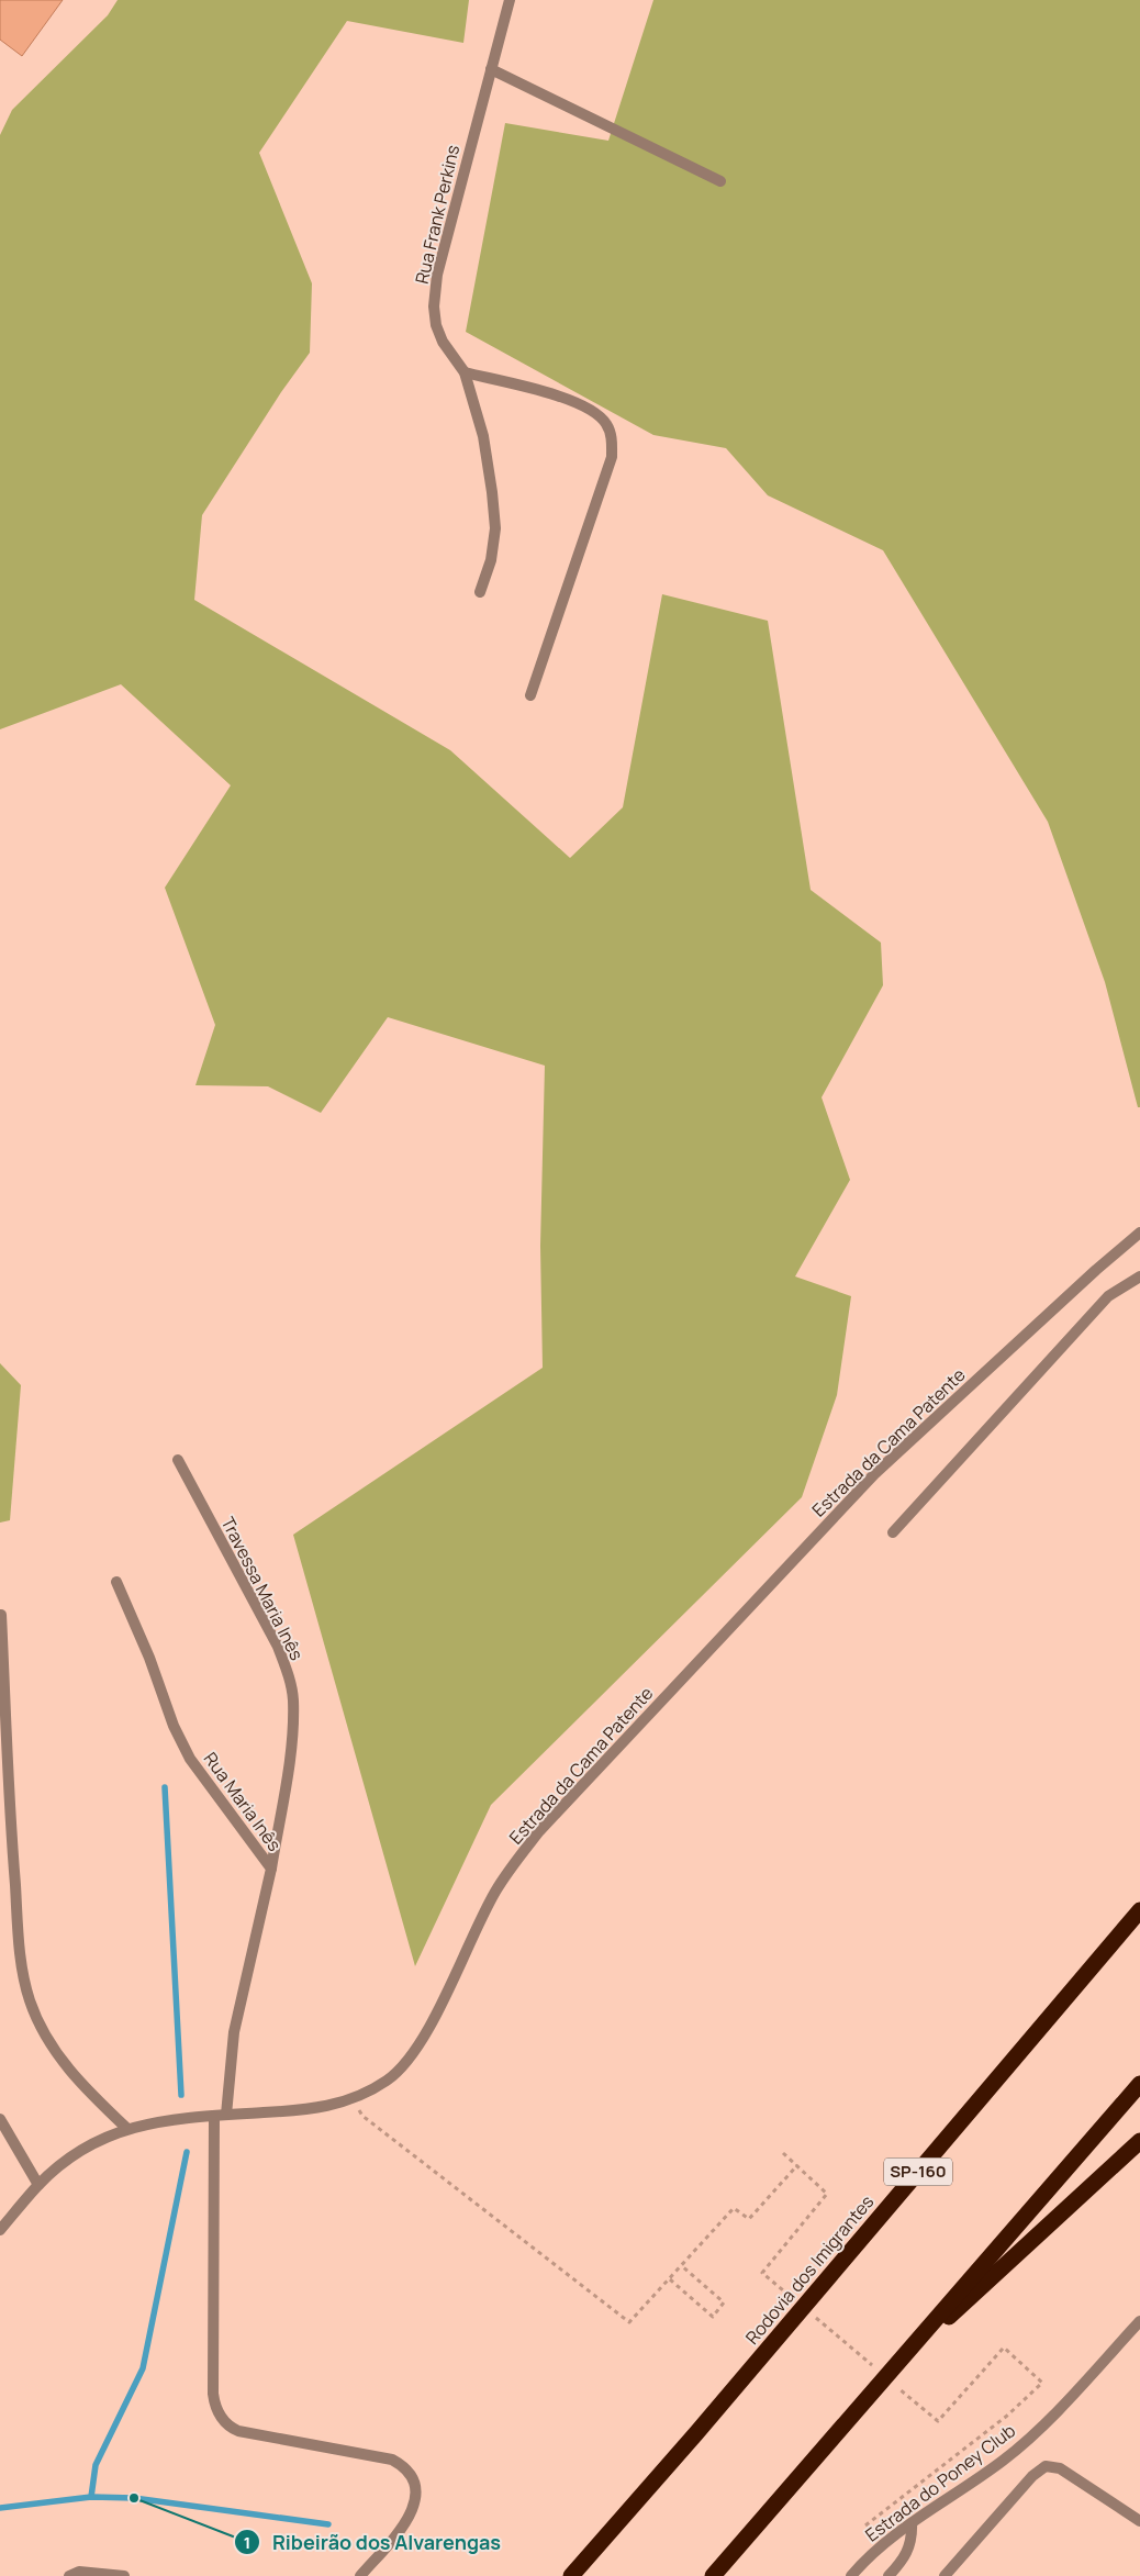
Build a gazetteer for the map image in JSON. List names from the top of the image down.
{
  "streets": {
    "highway": ["SP-160", "Rodovia dos Imigrantes"],
    "street": [
      "Rua Frank Perkins",
      "Estrada da Cama Patente",
      "Travessa Maria Inês",
      "Rua Maria Inês",
      "Estrada do Poney Club"
    ]
  },
  "crossings": [
    ["Estrada da Cama Patente", "Rua Maria Inês"],
    ["Travessa Maria Inês", "Rua Maria Inês"]
  ],
  "places": ["Ribeirão dos Alvarengas"]
}
